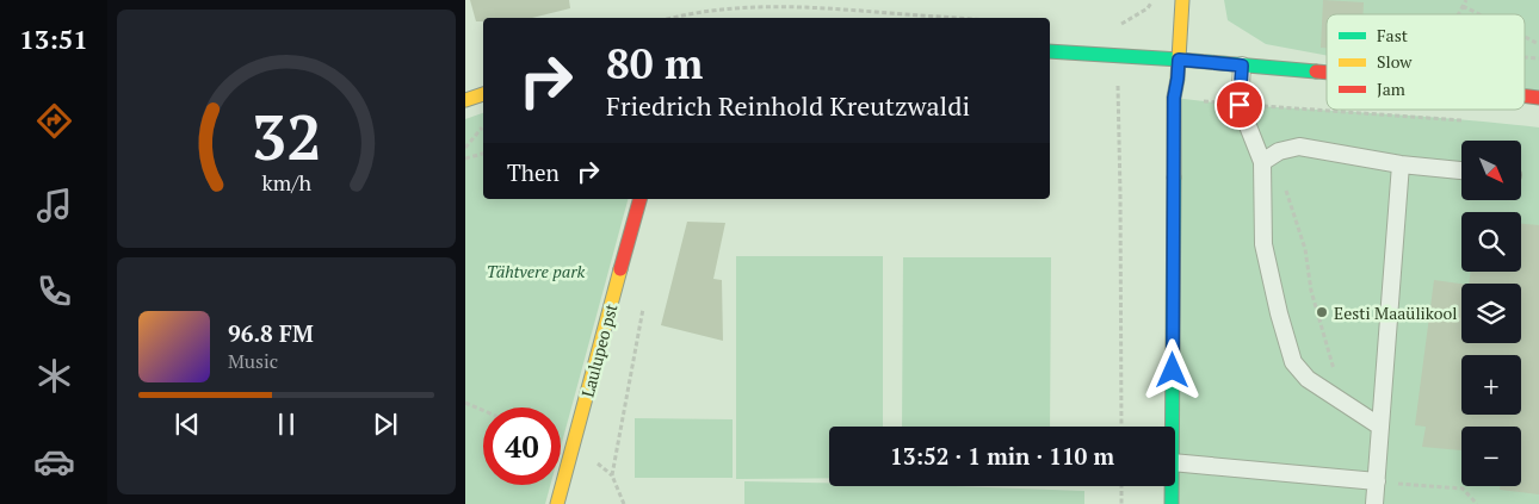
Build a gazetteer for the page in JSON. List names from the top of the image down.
{
  "streets": {
    "street": ["Laulupeo pst"]
  },
  "parks": ["Tähtvere park"],
  "places": ["Eesti Maaülikool"],
  "legend": ["Fast", "Slow", "Jam"],
  "north": "bottom right",
  "page": {
    "tabs": "13:51",
    "turn": ["80 m", "Friedrich Reinhold Kreutzwaldi"],
    "map_buttons": ["+", "−"],
    "then": "Then",
    "song": ["96.8 FM", "Music"],
    "limit": "40",
    "trip": "13:52 · 1 min · 110 m",
    "gauge": ["32", "km/h"]
  }
}
